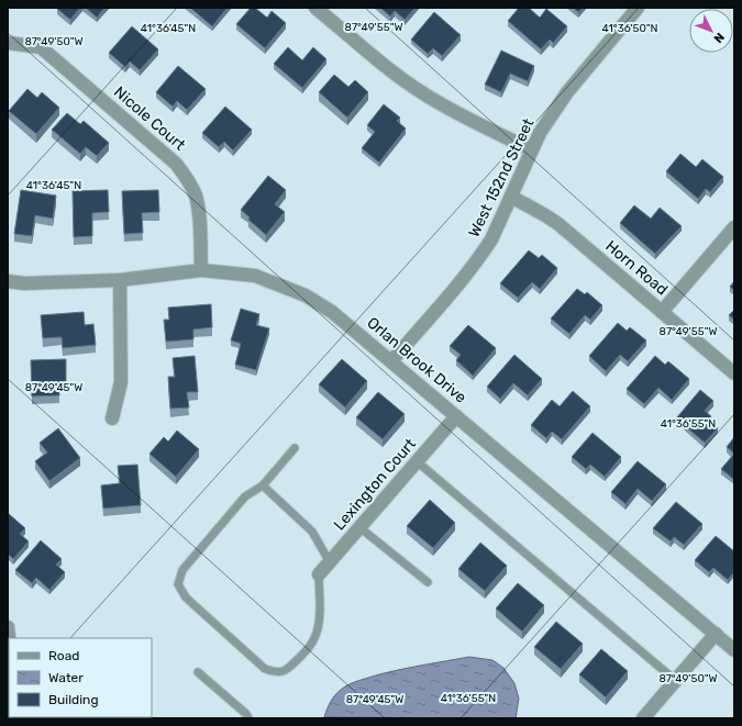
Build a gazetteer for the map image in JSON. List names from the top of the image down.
{
  "streets": {
    "street": [
      "Nicole Court",
      "West 152nd Street",
      "Horn Road",
      "Orlan Brook Drive",
      "Lexington Court"
    ]
  },
  "crossings": [
    ["Nicole Court", "Orlan Brook Drive"],
    ["West 152nd Street", "Horn Road"],
    ["West 152nd Street", "Orlan Brook Drive"],
    ["Orlan Brook Drive", "Lexington Court"]
  ],
  "legend": ["Road", "Water", "Building"],
  "north": "bottom right",
  "coordinates": [
    "87°49'55\"W",
    "41°36'45\"N",
    "41°36'50\"N",
    "87°49'50\"W",
    "87°49'45\"W",
    "41°36'55\"N"
  ]
}
